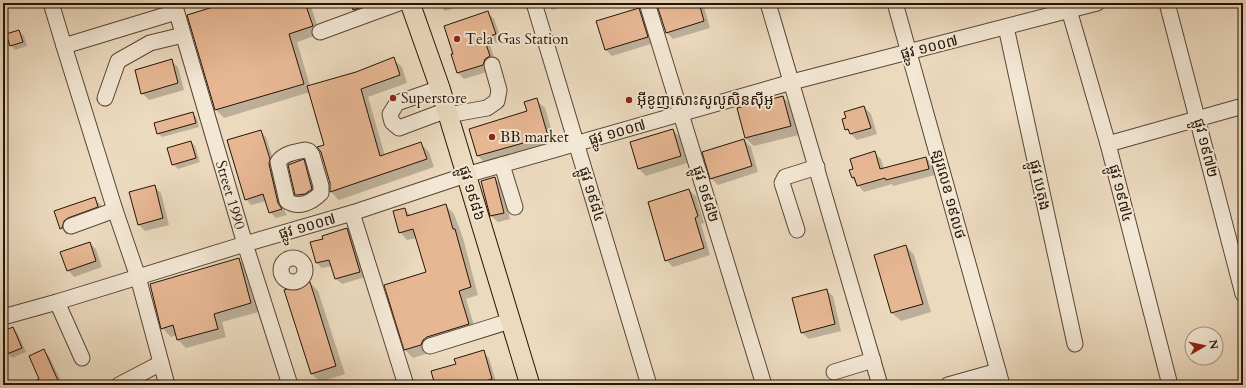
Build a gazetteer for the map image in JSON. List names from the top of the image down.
{
  "streets": {
    "main road": ["ផ្លូវ ១៩៨៦"],
    "street": [
      "ផ្លូវ ១០០៧",
      "ផ្លូវ ១៩៧២",
      "ផ្លូវ បេតុង",
      "ផ្លូវ ១៩៧៤",
      "Street 1990",
      "ផ្លូវ ១៩៨៤",
      "ផ្លូវ ១៩៨២",
      "ន្ឡរលេខ ១៩លថ"
    ]
  },
  "crossings": [
    ["ផ្លូវ ១០០៧", "ផ្លូវ បេតុង"],
    ["ផ្លូវ ១០០៧", "ផ្លូវ ១៩៨៦"],
    ["ផ្លូវ ១០០៧", "ផ្លូវ ១៩៧៤"],
    ["ផ្លូវ ១០០៧", "Street 1990"],
    ["ផ្លូវ ១០០៧", "ផ្លូវ ១៩៨៤"],
    ["ផ្លូវ ១០០៧", "ផ្លូវ ១៩៨២"],
    ["ផ្លូវ ១០០៧", "ន្ឡរលេខ ១៩លថ"]
  ],
  "places": [
    "Tela Gas Station",
    "Superstore",
    "អ៊ីខូញសោះសូលូសិនស៊ីអូ",
    "BB market"
  ],
  "north": "right"
}
